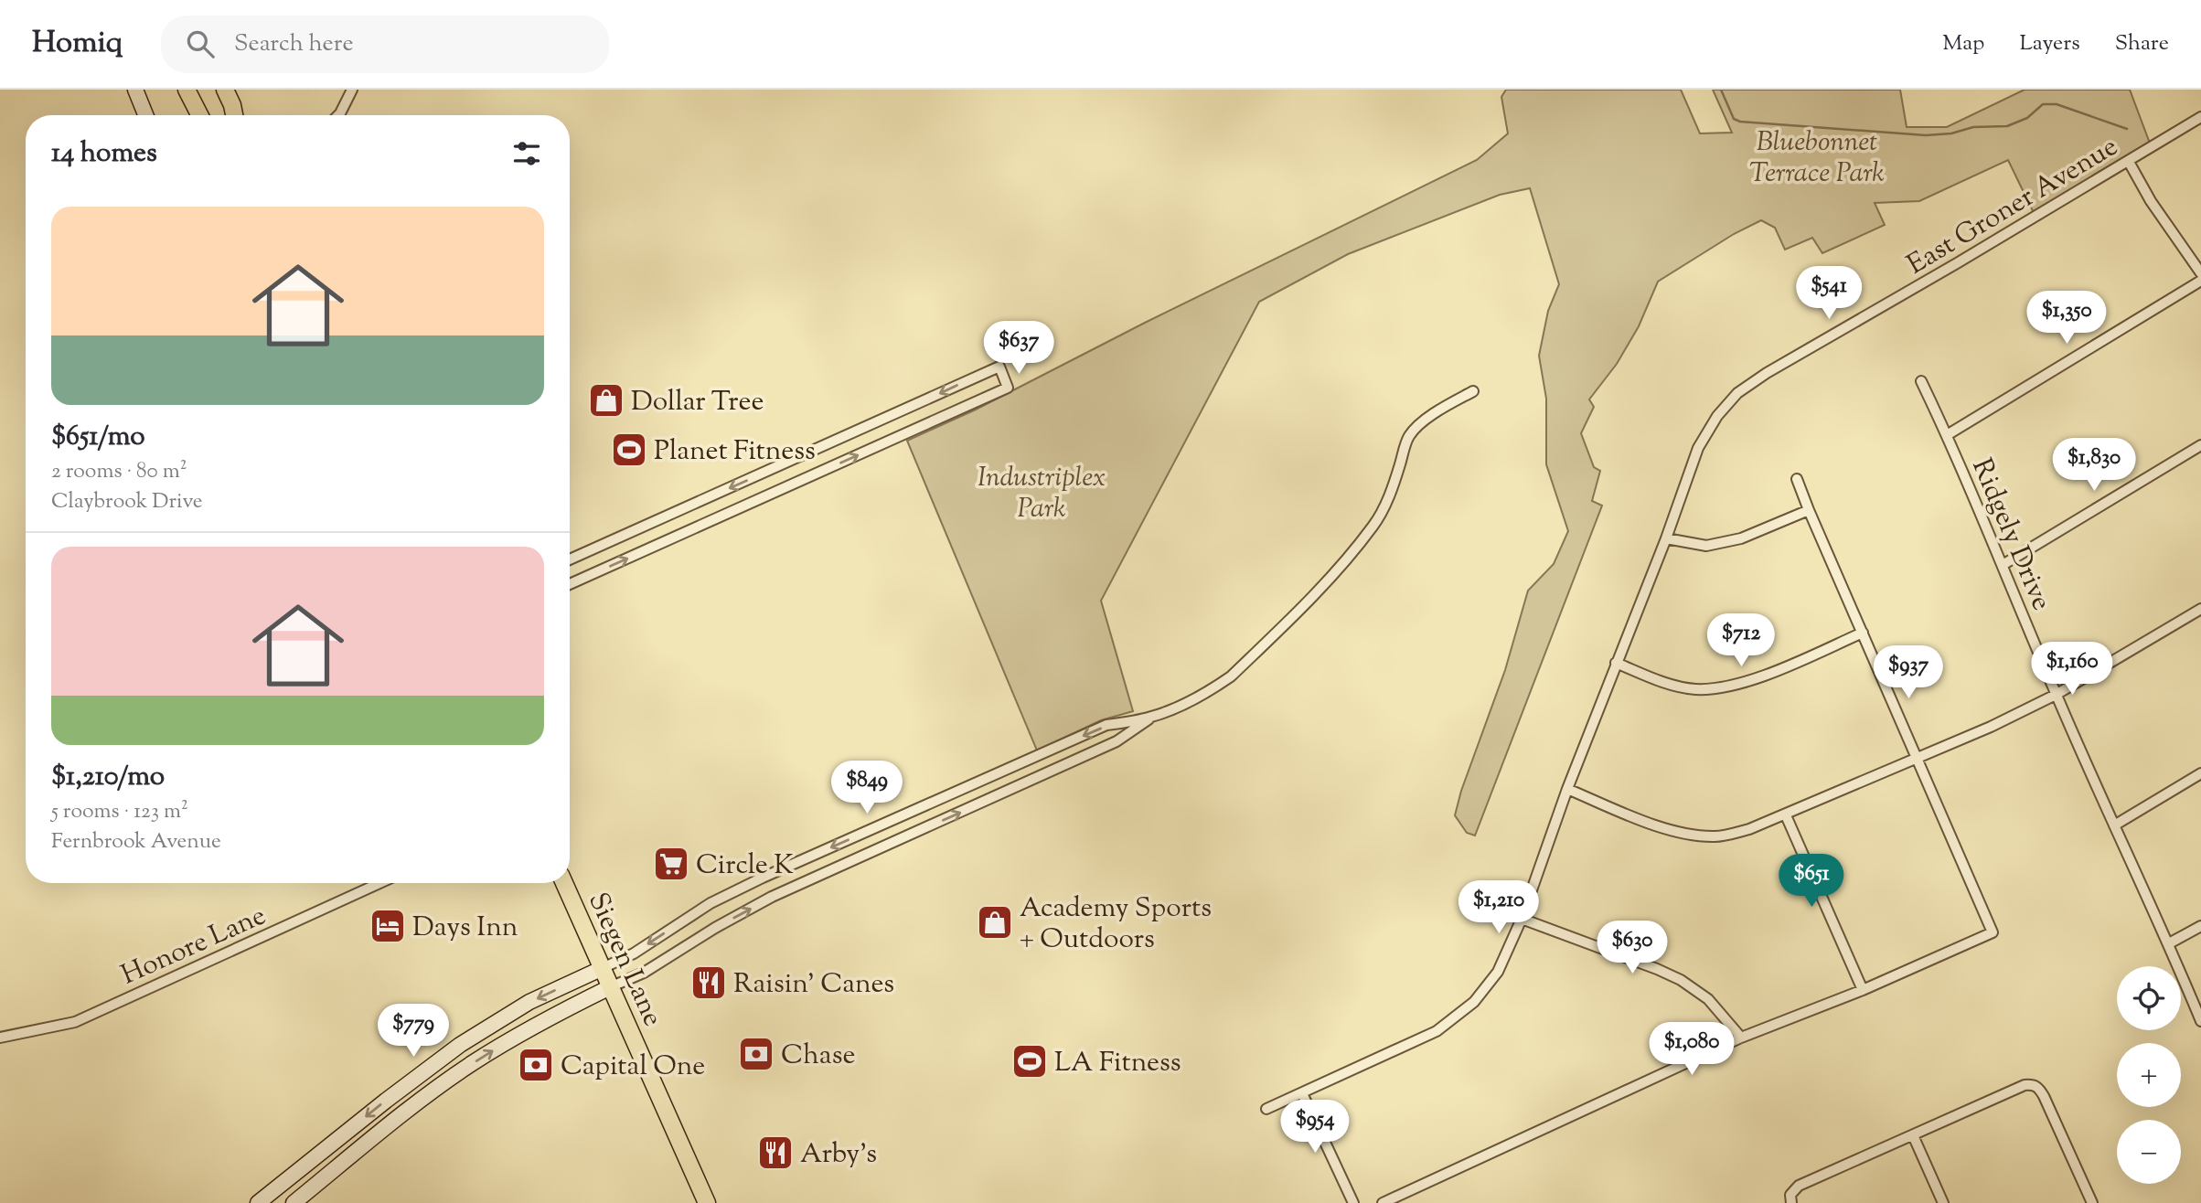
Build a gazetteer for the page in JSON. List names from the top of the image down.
{
  "streets": {
    "main road": ["Siegen Lane"],
    "street": ["East Groner Avenue", "Ridgely Drive", "Honore Lane"]
  },
  "parks": ["Bluebonnet Terrace Park", "Industriplex Park"],
  "places": {
    "shop": ["Dollar Tree", "Academy Sports + Outdoors"],
    "sports": ["Planet Fitness", "LA Fitness"],
    "supermarket": ["Circle K"],
    "hotel": ["Days Inn"],
    "restaurant": ["Raisin' Canes", "Arby's"],
    "bank": ["Chase", "Capital One"]
  },
  "page": {
    "header": "Homiq",
    "search": "Search here",
    "nav": ["Map", "Layers", "Share"],
    "heading": "14 homes",
    "list": [
      {
        "name": "$651/mo",
        "note": "2 rooms · 80 m² · Claybrook Drive"
      },
      {
        "name": "$1,210/mo",
        "note": "5 rooms · 123 m² · Fernbrook Avenue"
      }
    ],
    "price": [
      "$541",
      "$1,350",
      "$637",
      "$1,830",
      "$712",
      "$1,160",
      "$937",
      "$849",
      "$651",
      "$1,210",
      "$630",
      "$779",
      "$1,080",
      "$954"
    ],
    "map_buttons": ["+", "−"]
  }
}
